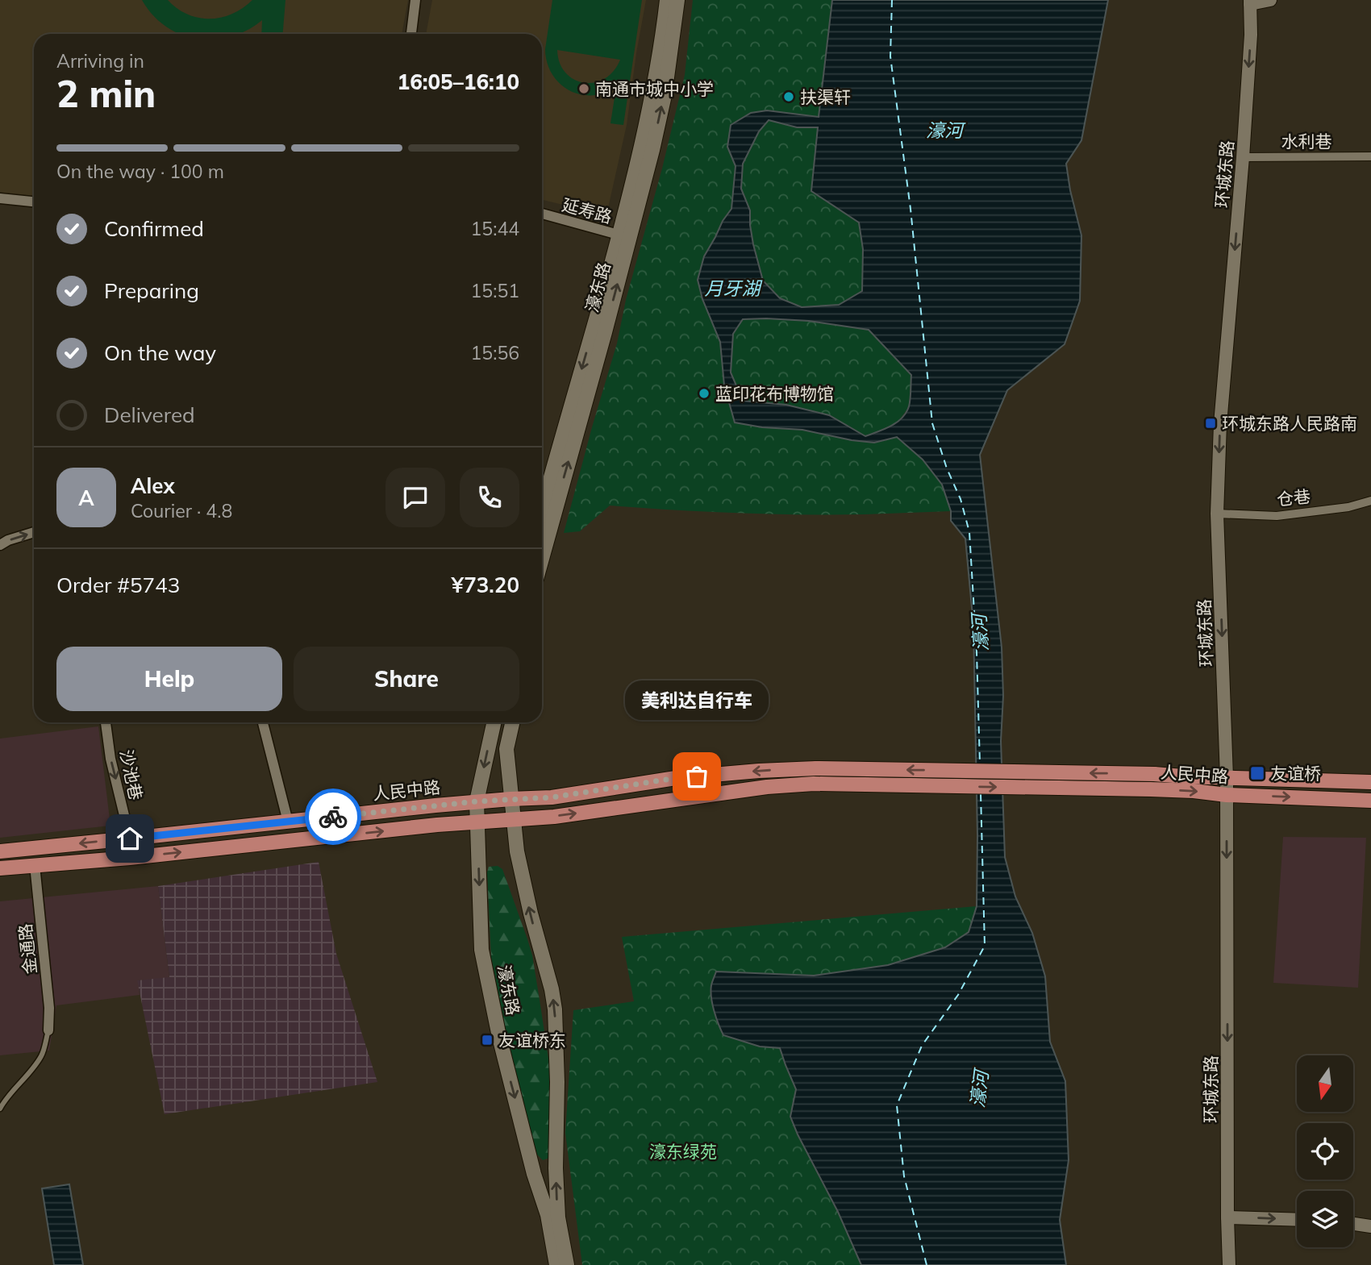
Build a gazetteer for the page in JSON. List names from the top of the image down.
{
  "streets": {
    "main road": ["濠东路", "人民中路"],
    "street": [
      "水利巷",
      "环城东路",
      "延寿路",
      "仓巷",
      "沙池巷",
      "金通路"
    ]
  },
  "crossings": [
    ["水利巷", "环城东路"],
    ["环城东路", "仓巷"],
    ["环城东路", "人民中路"],
    ["延寿路", "濠东路"],
    ["濠东路", "人民中路"],
    ["人民中路", "沙池巷"]
  ],
  "one_way": ["环城东路", "沙池巷"],
  "water": ["濠河", "月牙湖"],
  "parks": ["濠东绿苑"],
  "places": {
    "other": [
      "南通市城中小学",
      "扶渠轩",
      "蓝印花布博物馆",
      "美利达自行车"
    ],
    "transit": ["环城东路人民路南", "友谊桥", "友谊桥东"]
  },
  "north": "bottom",
  "page": {
    "heading": ["2 min", "Arriving in", "16:05–16:10"],
    "panel": [
      "Alex",
      "Courier · 4.8",
      "Order #5743",
      "¥73.20"
    ],
    "bar": "On the way · 100 m",
    "list": [
      ["Confirmed", "15:44"],
      ["Preparing", "15:51"],
      ["On the way", "15:56"],
      "Delivered"
    ],
    "round": "A",
    "buttons": ["Help", "Share"],
    "bubble": "美利达自行车"
  }
}
